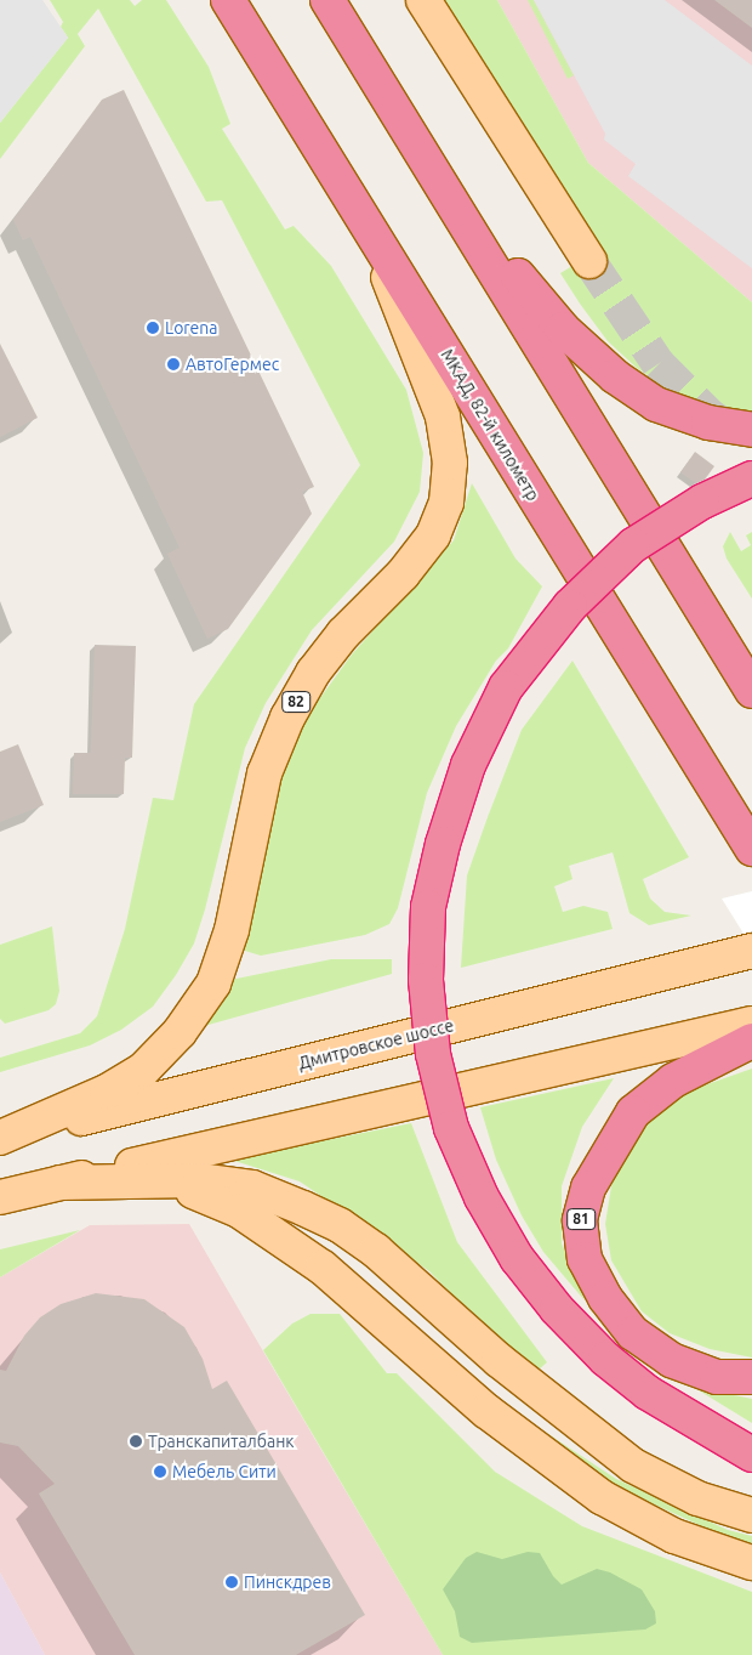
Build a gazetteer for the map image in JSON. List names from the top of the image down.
{
  "streets": {
    "highway": ["МКАД, 82-й километр", "81"],
    "main road": ["82", "Дмитровское шоссе"]
  },
  "crossings": [
    ["МКАД, 82-й километр", "82"],
    ["82", "Дмитровское шоссе"]
  ],
  "places": [
    "Lorena",
    "АвтоГермес",
    "Транскапиталбанк",
    "Мебель Сити",
    "Пинскдрев"
  ]
}
